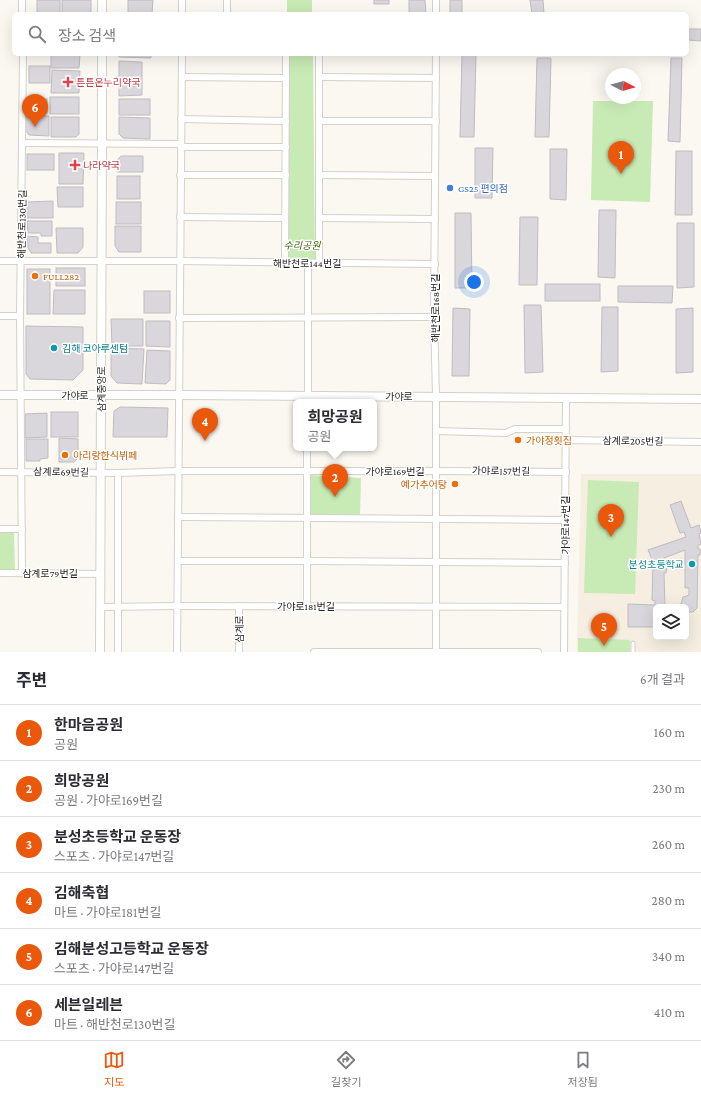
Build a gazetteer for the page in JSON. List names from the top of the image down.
{
  "streets": {
    "main road": ["삼계중앙로", "가야로"],
    "street": [
      "해반천로130번길",
      "해반천로144번길",
      "해반천로168번길",
      "삼계로205번길",
      "가야로169번길",
      "가야로157번길",
      "삼계로69번길",
      "가야로147번길",
      "삼계로79번길",
      "가야로181번길",
      "삼계로"
    ]
  },
  "crossings": [
    ["해반천로130번길", "해반천로144번길"],
    ["해반천로130번길", "가야로"],
    ["해반천로130번길", "삼계로69번길"],
    ["해반천로144번길", "해반천로168번길"],
    ["해반천로144번길", "삼계중앙로"],
    ["해반천로168번길", "가야로"],
    ["삼계중앙로", "가야로"],
    ["삼계중앙로", "삼계로69번길"],
    ["삼계중앙로", "삼계로79번길"],
    ["삼계중앙로", "가야로181번길"],
    ["가야로", "가야로147번길"],
    ["삼계로205번길", "가야로147번길"],
    ["가야로169번길", "가야로157번길"],
    ["가야로157번길", "가야로147번길"],
    ["삼계로69번길", "삼계로79번길"],
    ["가야로181번길", "삼계로"]
  ],
  "parks": ["수리공원"],
  "places": {
    "health": ["튼튼온누리약국", "나라약국"],
    "other": [
      "GS25 편의점",
      "FULL282",
      "김해 코아루센텀",
      "가야정횟집",
      "아리랑한식뷔페",
      "예가추어탕",
      "분성초등학교"
    ]
  },
  "north": "right",
  "page": {
    "search": "장소 검색",
    "pins": [
      "6",
      "1",
      "4",
      "2",
      "3",
      "5"
    ],
    "popup": ["희망공원", "공원"],
    "heading": ["주변", "6개 결과"],
    "list": [
      {
        "mark": "1",
        "name": "한마음공원",
        "note": "공원",
        "value": "160 m"
      },
      {
        "mark": "2",
        "name": "희망공원",
        "note": "공원 · 가야로169번길",
        "value": "230 m"
      },
      {
        "mark": "3",
        "name": "분성초등학교 운동장",
        "note": "스포츠 · 가야로147번길",
        "value": "260 m"
      },
      {
        "mark": "4",
        "name": "김해축협",
        "note": "마트 · 가야로181번길",
        "value": "280 m"
      },
      {
        "mark": "5",
        "name": "김해분성고등학교 운동장",
        "note": "스포츠 · 가야로147번길",
        "value": "340 m"
      },
      {
        "mark": "6",
        "name": "세븐일레븐",
        "note": "마트 · 해반천로130번길",
        "value": "410 m"
      }
    ],
    "nav": ["지도", "길찾기", "저장됨"]
  }
}
